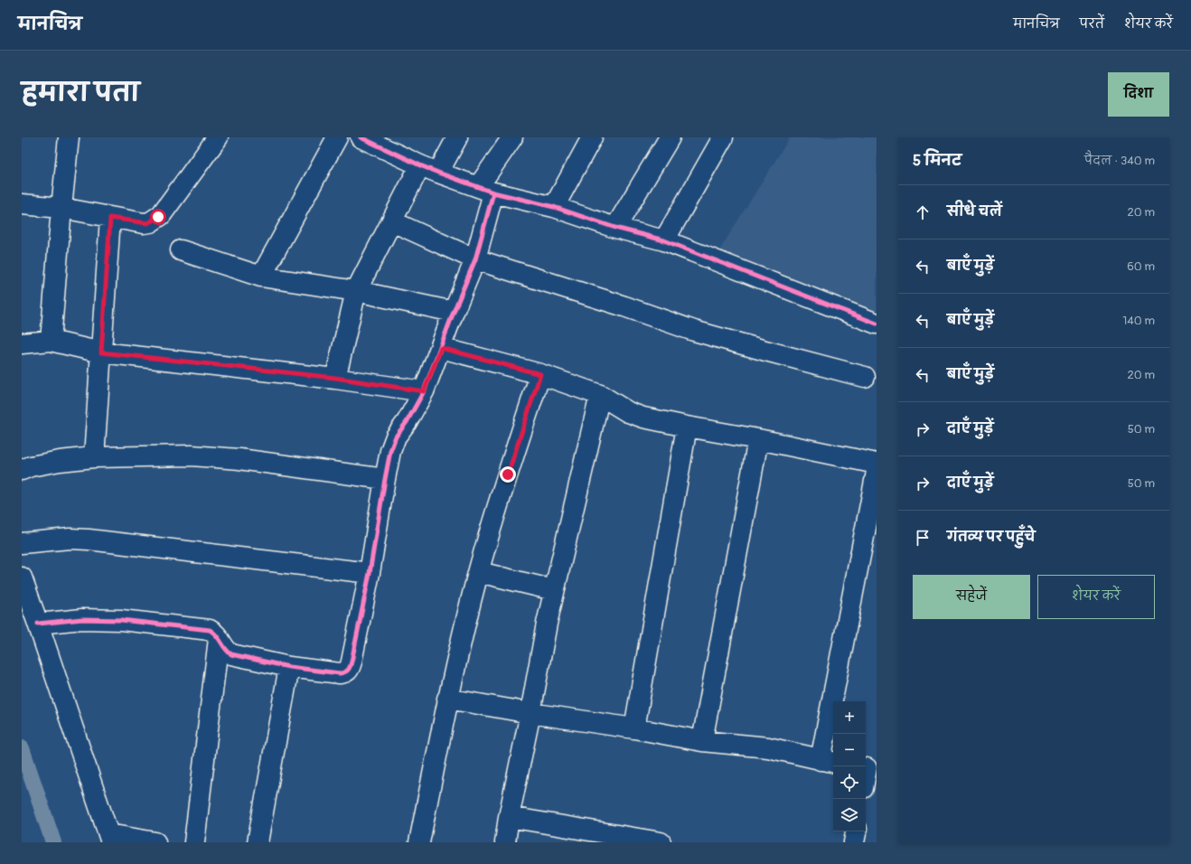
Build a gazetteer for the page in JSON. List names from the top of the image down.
{
  "page": {
    "header": "मानचित्र",
    "nav": ["मानचित्र", "परतें", "शेयर करें"],
    "title": "हमारा पता",
    "buttons": [
      "दिशा",
      ["सहेजें", "शेयर करें"]
    ],
    "heading": ["5 मिनट", "पैदल · 340 m"],
    "list": [
      ["सीधे चलें", "20 m"],
      ["बाएँ मुड़ें", "60 m"],
      ["बाएँ मुड़ें", "140 m"],
      ["बाएँ मुड़ें", "20 m"],
      ["दाएँ मुड़ें", "50 m"],
      ["दाएँ मुड़ें", "50 m"],
      "गंतव्य पर पहुँचे"
    ],
    "map_buttons": ["+", "−"]
  }
}
